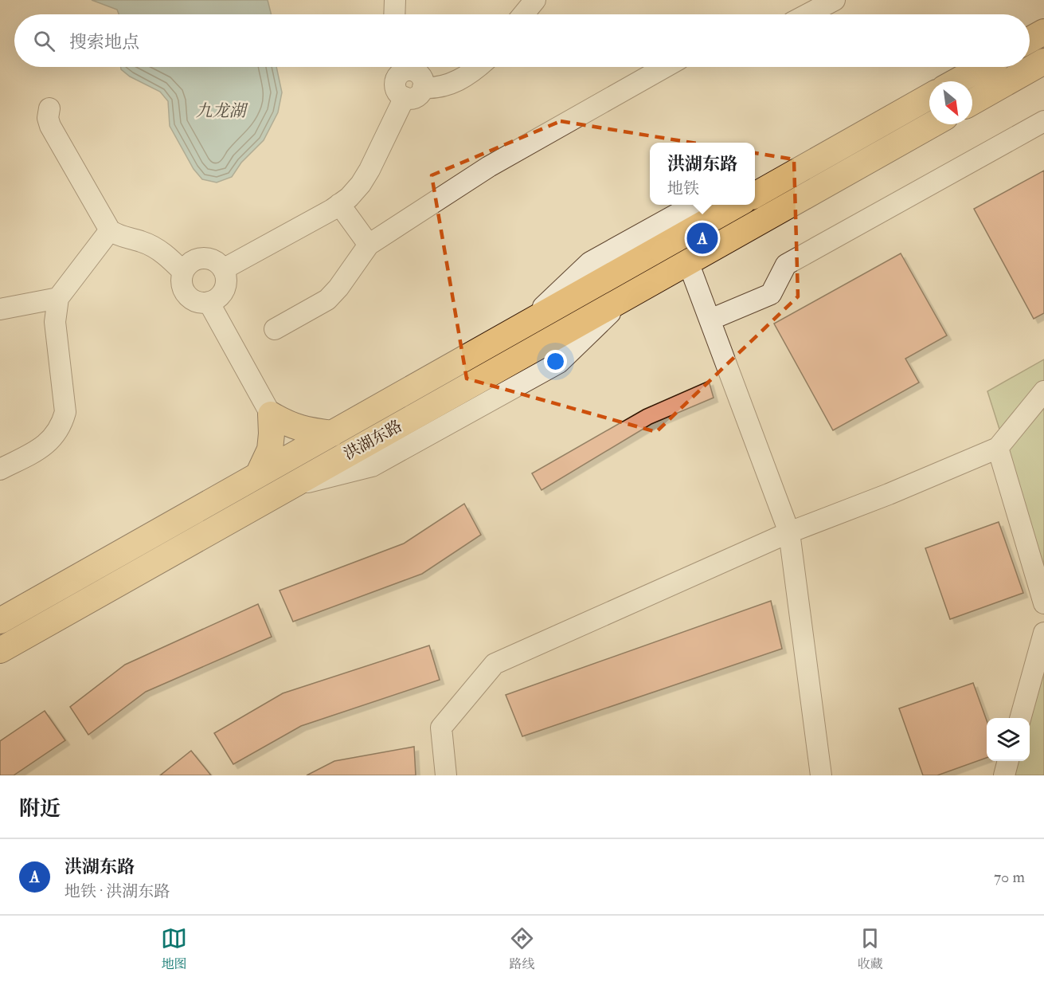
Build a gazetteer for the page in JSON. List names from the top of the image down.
{
  "streets": {
    "main road": ["洪湖东路"]
  },
  "water": ["九龙湖"],
  "north": "bottom right",
  "page": {
    "search": "搜索地点",
    "popup": ["洪湖东路", "地铁"],
    "pins": "A",
    "heading": "附近",
    "list": [
      {
        "mark": "A",
        "name": "洪湖东路",
        "note": "地铁 · 洪湖东路",
        "value": "70 m"
      }
    ],
    "nav": ["地图", "路线", "收藏"]
  }
}
